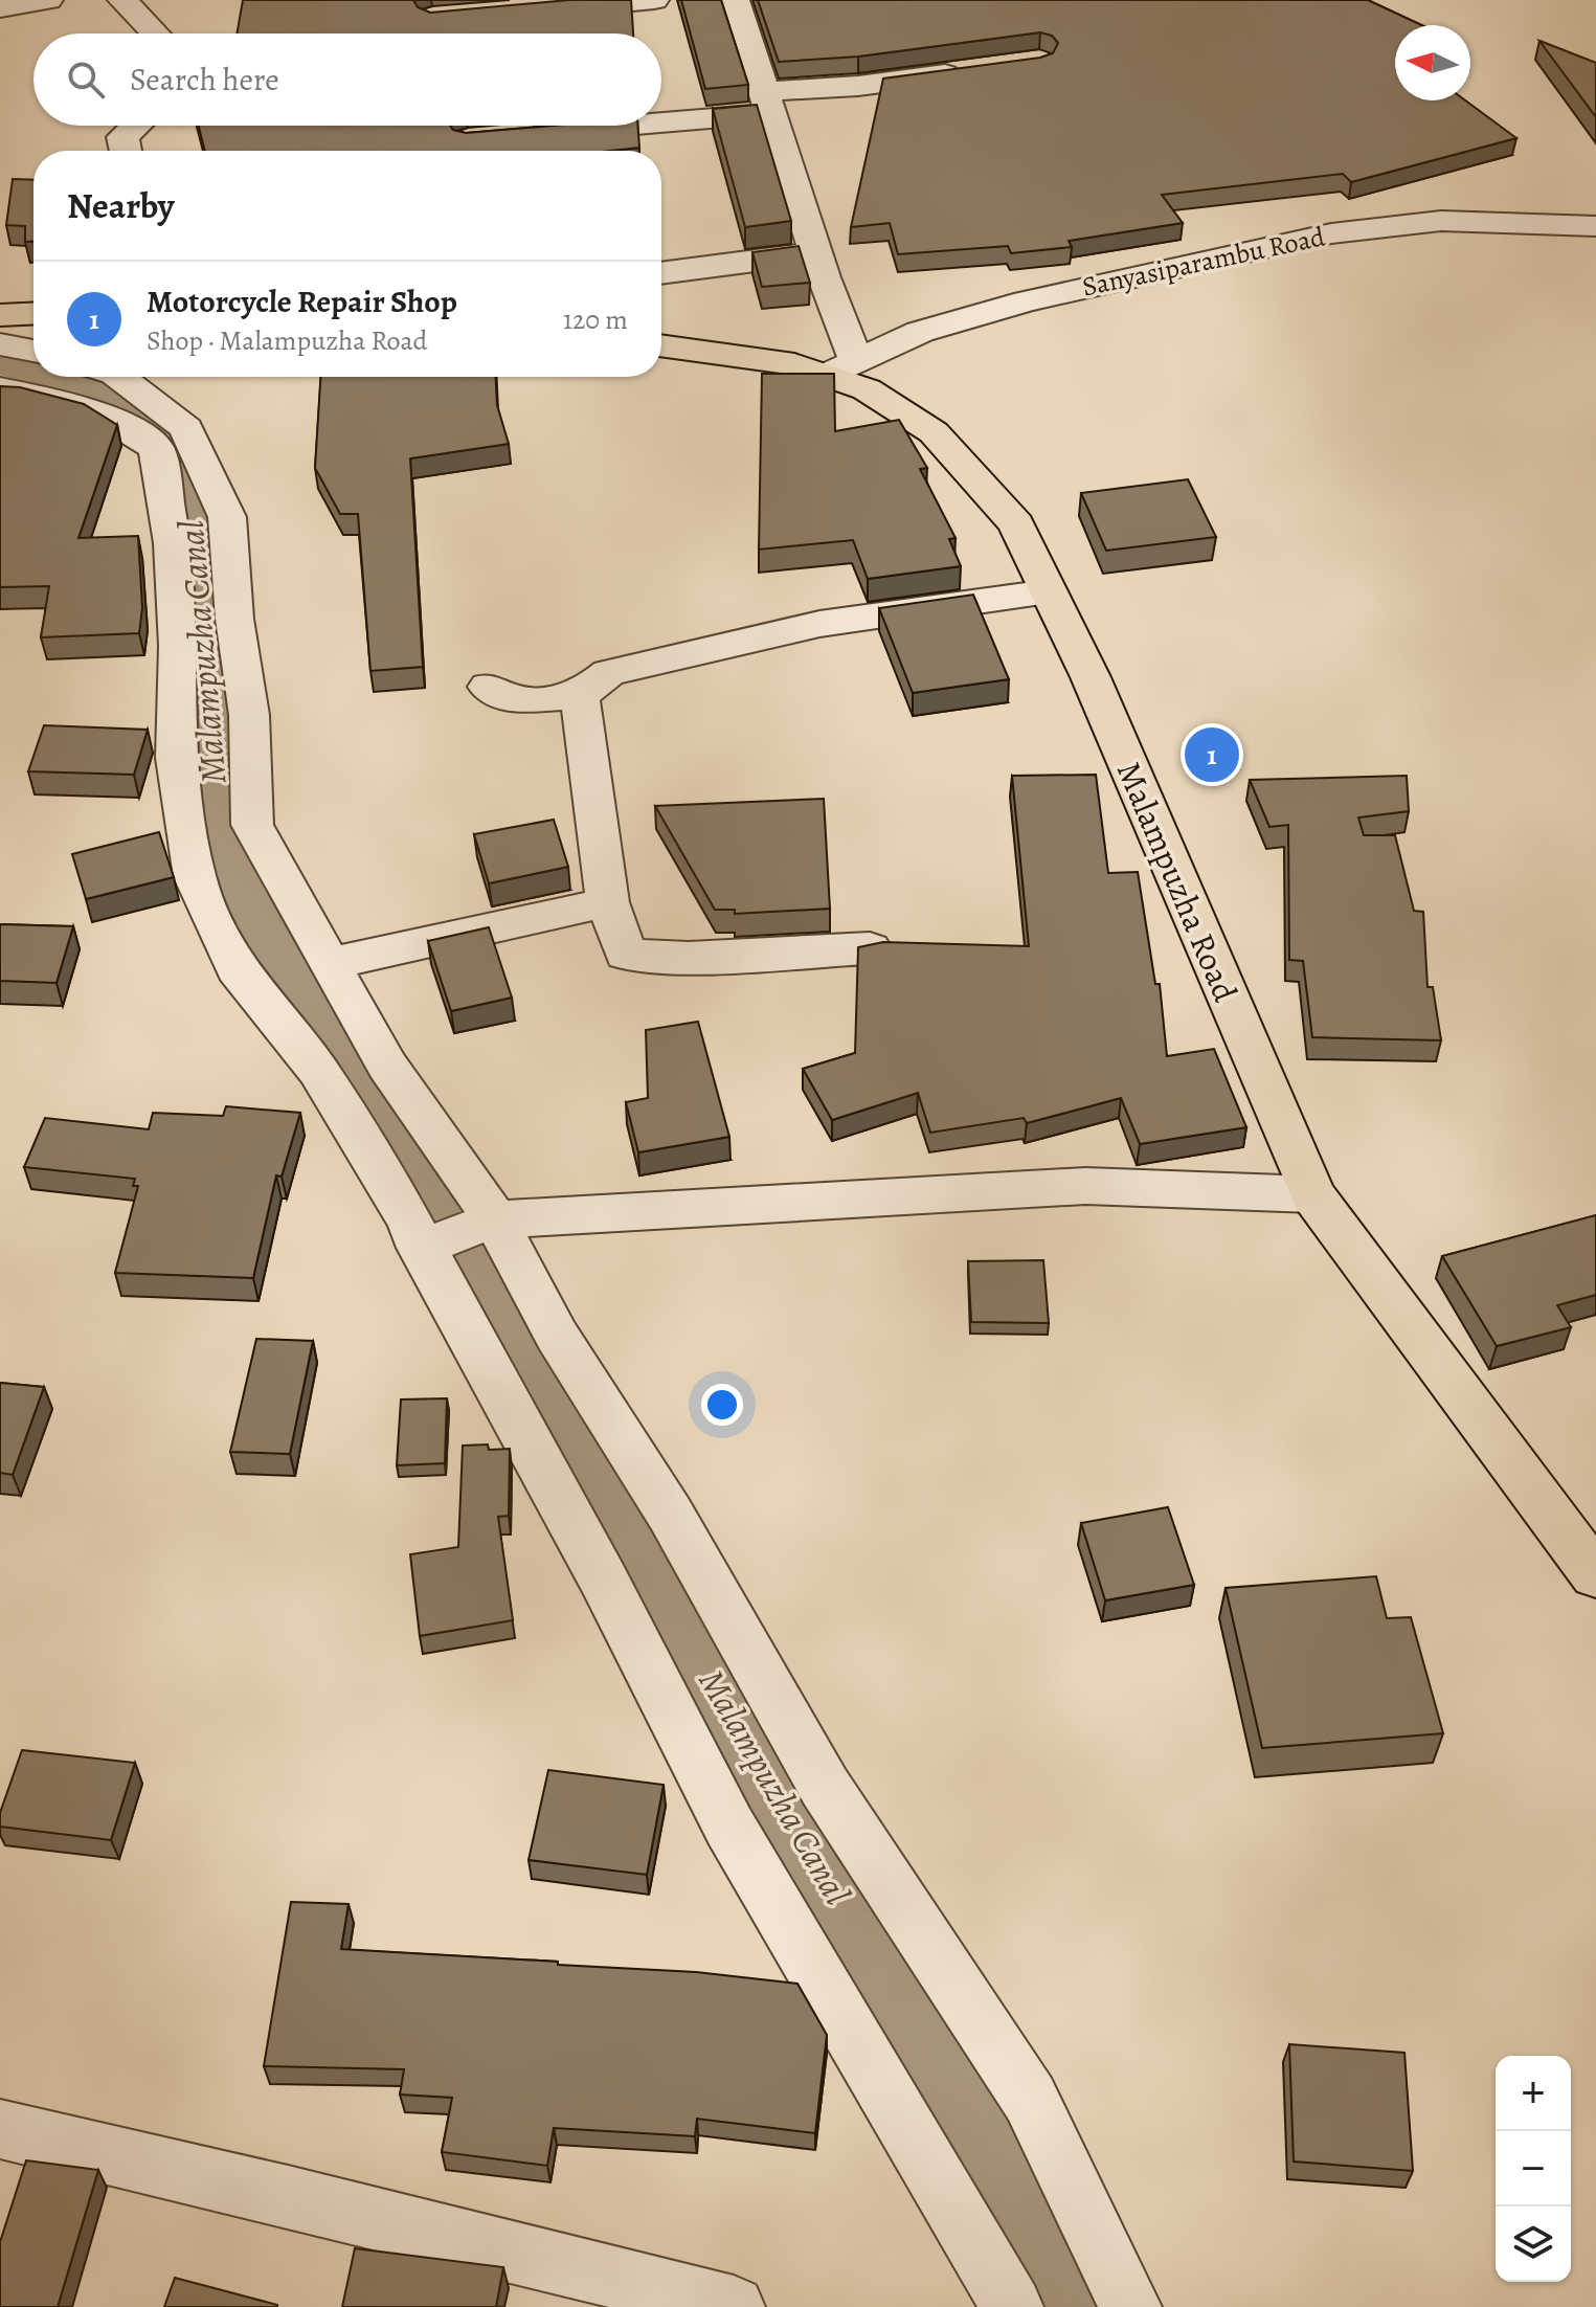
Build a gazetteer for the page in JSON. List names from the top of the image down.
{
  "streets": {
    "main road": ["Malampuzha Road"],
    "street": ["Sanyasiparambu Road"]
  },
  "crossings": [
    ["Sanyasiparambu Road", "Malampuzha Road"]
  ],
  "water": ["Malampuzha Canal"],
  "north": "left",
  "page": {
    "search": "Search here",
    "heading": "Nearby",
    "list": [
      {
        "mark": "1",
        "name": "Motorcycle Repair Shop",
        "note": "Shop · Malampuzha Road",
        "value": "120 m"
      }
    ],
    "pins": "1",
    "map_buttons": ["+", "−"]
  }
}
